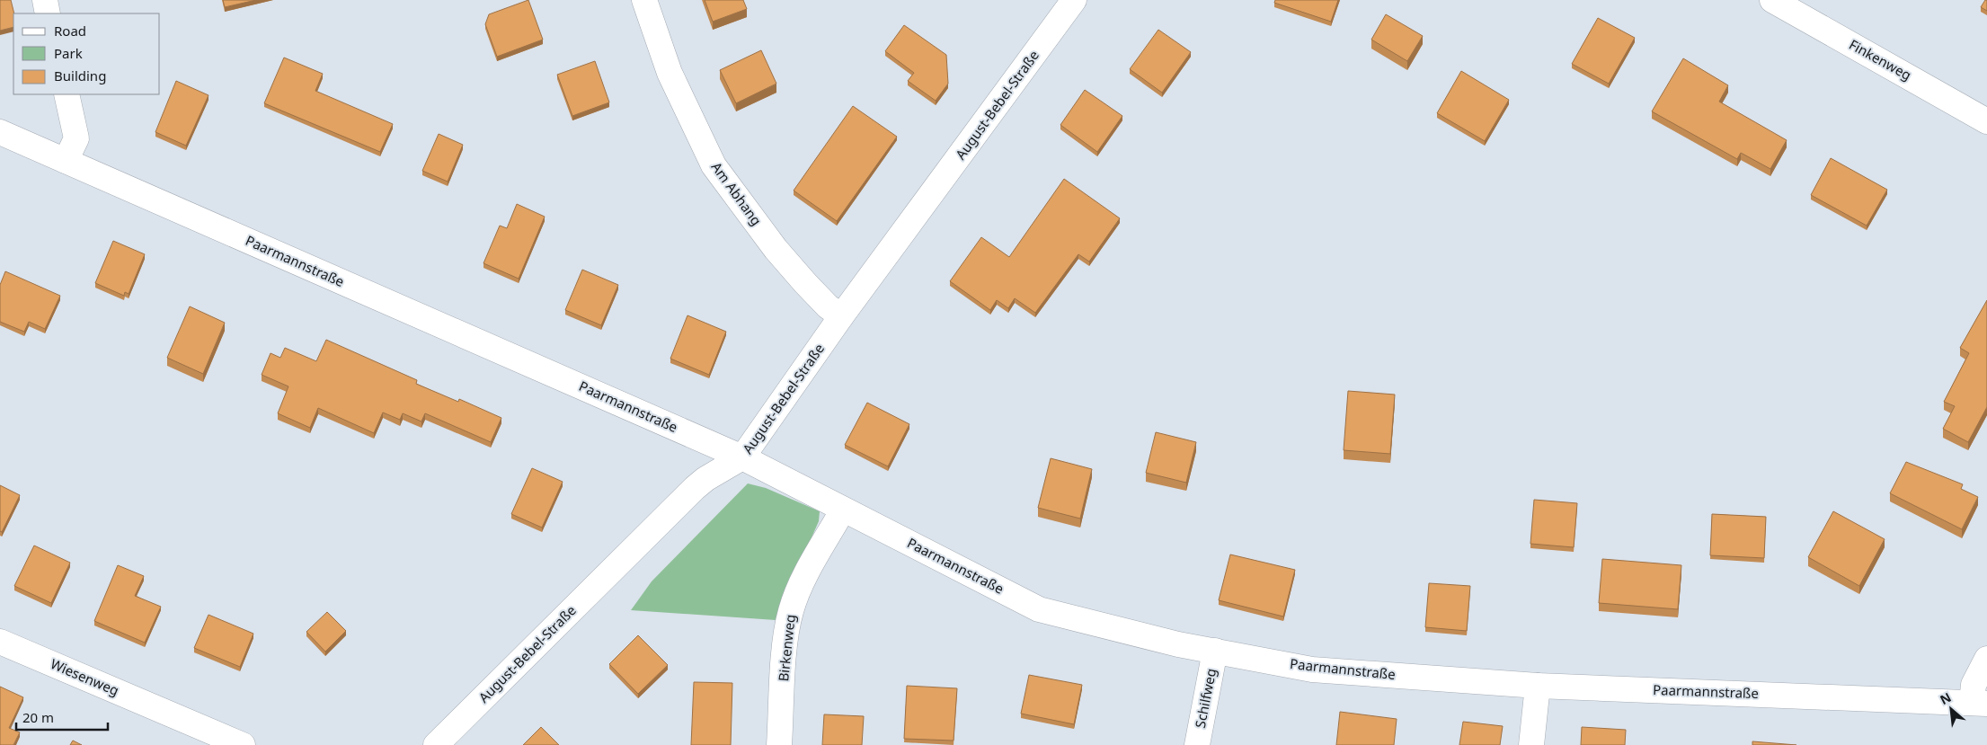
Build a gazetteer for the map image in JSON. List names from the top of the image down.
{
  "streets": {
    "street": [
      "Finkenweg",
      "August-Bebel-Straße",
      "Am Abhang",
      "Paarmannstraße",
      "Birkenweg",
      "Wiesenweg",
      "Schilfweg"
    ]
  },
  "crossings": [
    ["August-Bebel-Straße", "Am Abhang"],
    ["August-Bebel-Straße", "Paarmannstraße"],
    ["Paarmannstraße", "Birkenweg"],
    ["Paarmannstraße", "Schilfweg"]
  ],
  "legend": ["Road", "Park", "Building"],
  "scale_bar": "20 m",
  "north": "top left"
}
